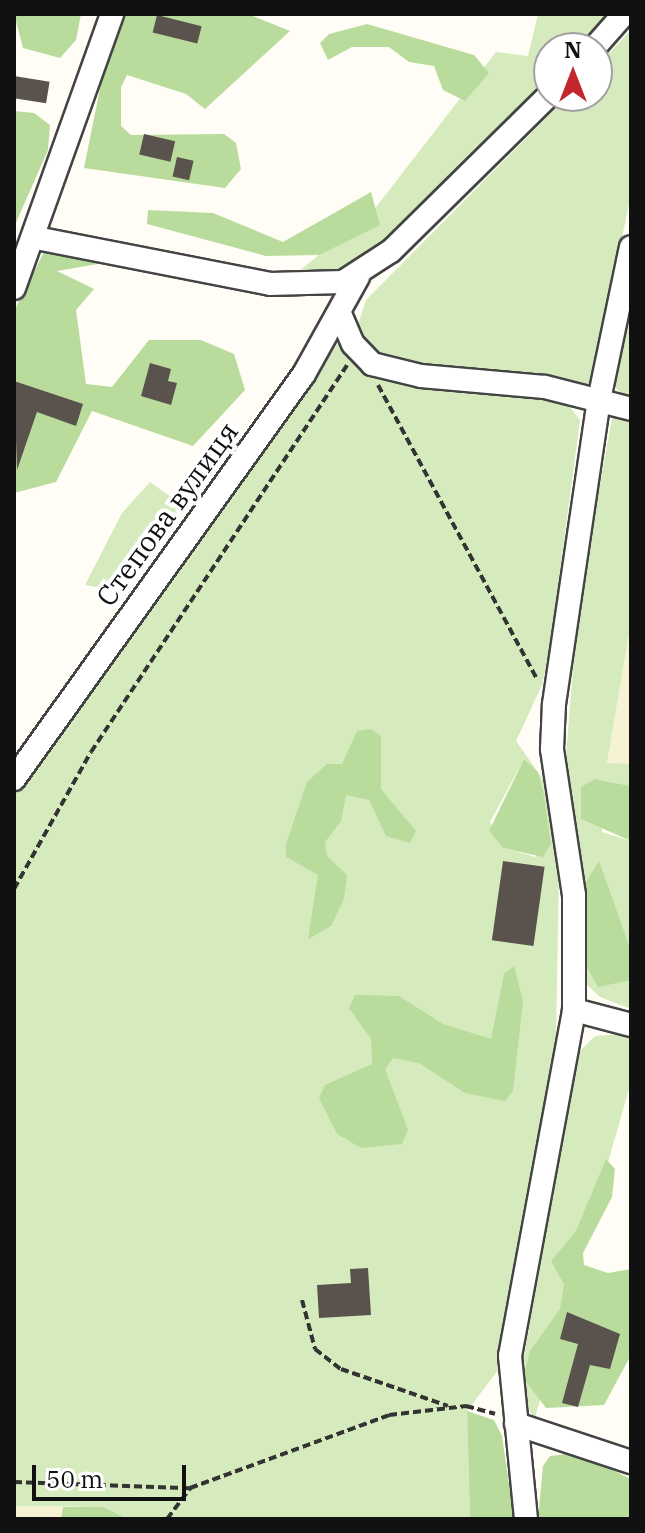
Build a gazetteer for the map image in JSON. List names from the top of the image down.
{
  "streets": {
    "street": ["Степова вулиця"]
  },
  "scale_bar": "50 m",
  "north": "top"
}
